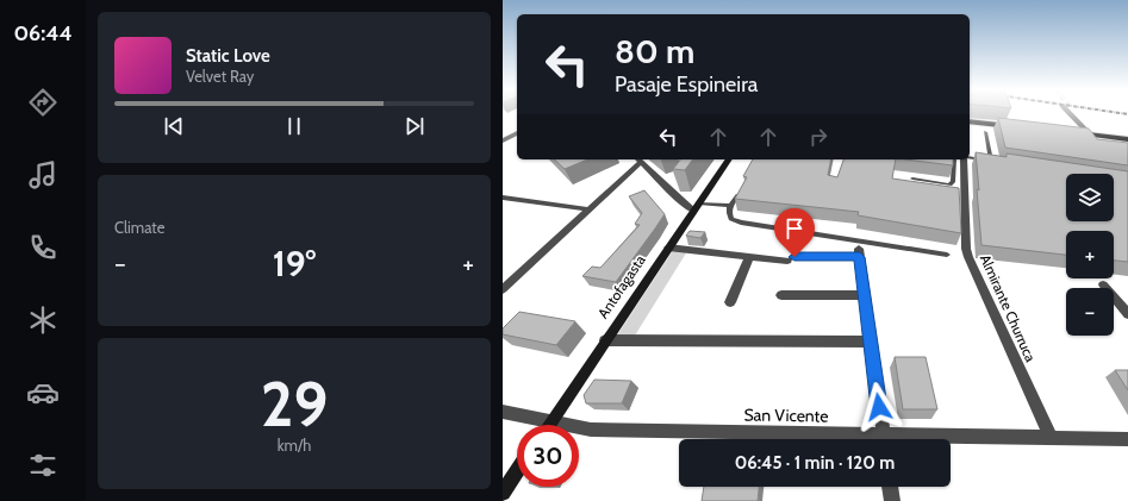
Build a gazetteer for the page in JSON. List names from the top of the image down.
{
  "streets": {
    "main road": ["Antofagasta"],
    "street": ["Almirante Churruca", "San Vicente"]
  },
  "crossings": [
    ["Antofagasta", "San Vicente"],
    ["Almirante Churruca", "San Vicente"]
  ],
  "page": {
    "tabs": "06:44",
    "turn": ["80 m", "Pasaje Espineira"],
    "song": ["Static Love", "Velvet Ray"],
    "map_buttons": ["+", "−"],
    "tile": [
      "Climate",
      ["29", "km/h"]
    ],
    "heat": ["−", "19°", "+"],
    "limit": "30",
    "trip": "06:45 · 1 min · 120 m"
  }
}
